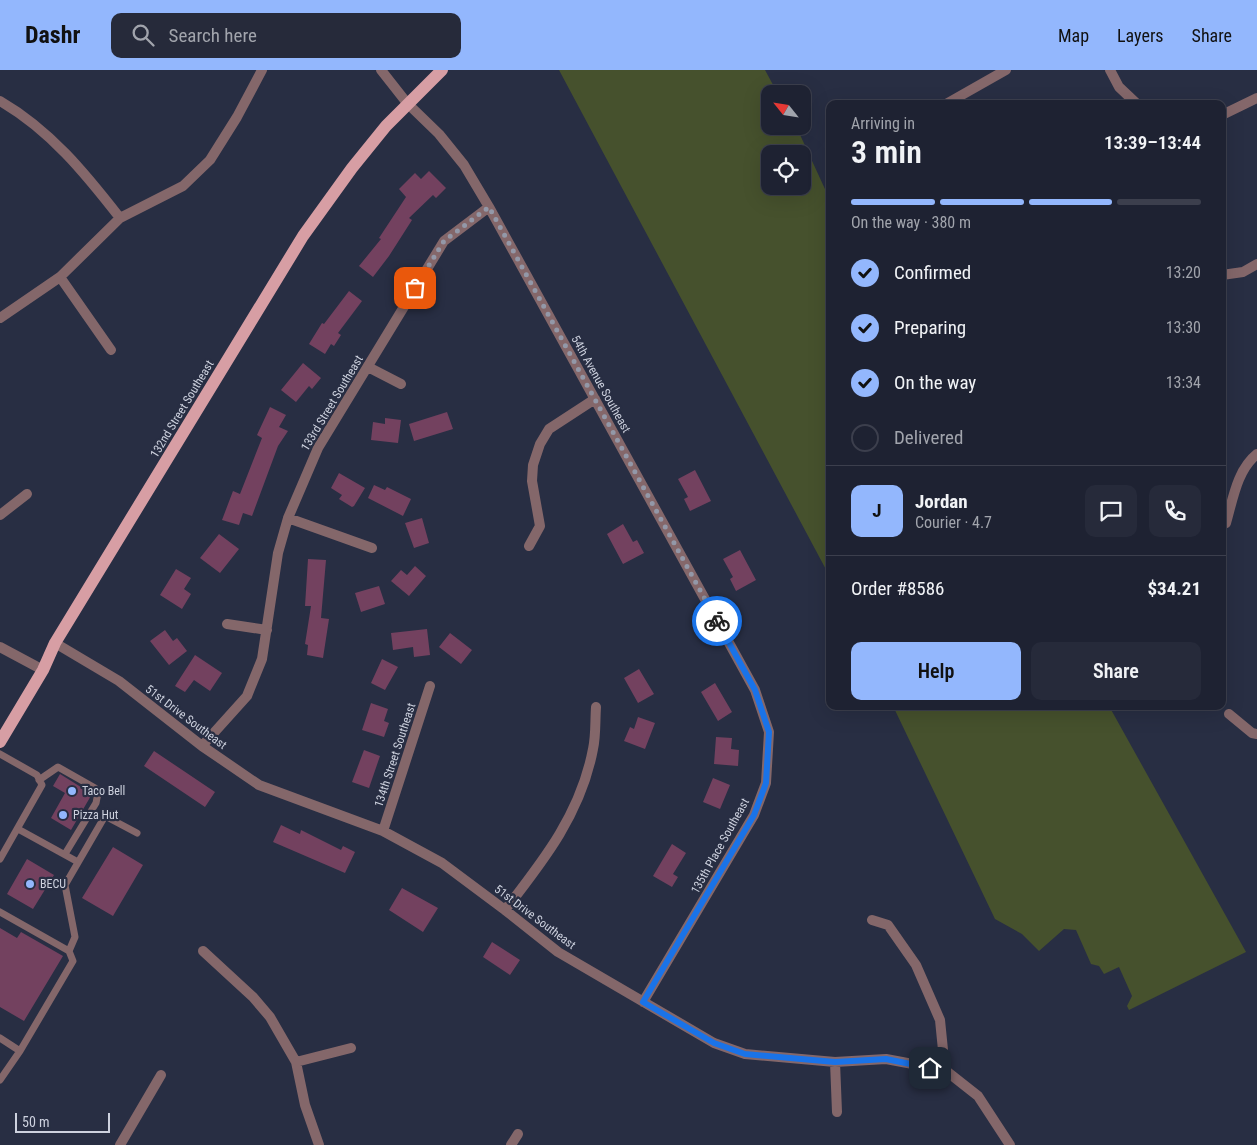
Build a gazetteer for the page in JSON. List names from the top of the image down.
{
  "streets": {
    "main road": ["132nd Street Southeast"],
    "street": [
      "54th Avenue Southeast",
      "133rd Street Southeast",
      "51st Drive Southeast",
      "134th Street Southeast",
      "135th Place Southeast"
    ]
  },
  "crossings": [
    ["54th Avenue Southeast", "133rd Street Southeast"],
    ["54th Avenue Southeast", "132nd Street Southeast"],
    ["54th Avenue Southeast", "135th Place Southeast"],
    ["133rd Street Southeast", "51st Drive Southeast"],
    ["132nd Street Southeast", "51st Drive Southeast"],
    ["51st Drive Southeast", "134th Street Southeast"],
    ["51st Drive Southeast", "135th Place Southeast"]
  ],
  "places": ["Taco Bell", "Pizza Hut", "BECU"],
  "scale_bar": "50 m",
  "north": "top left",
  "page": {
    "header": "Dashr",
    "search": "Search here",
    "nav": ["Map", "Layers", "Share"],
    "heading": ["3 min", "Arriving in", "13:39–13:44"],
    "panel": [
      "Jordan",
      "Courier · 4.7",
      "Order #8586",
      "$34.21"
    ],
    "bar": "On the way · 380 m",
    "list": [
      ["Confirmed", "13:20"],
      ["Preparing", "13:30"],
      ["On the way", "13:34"],
      "Delivered"
    ],
    "round": "J",
    "buttons": ["Help", "Share"],
    "scale": "50 m"
  }
}
